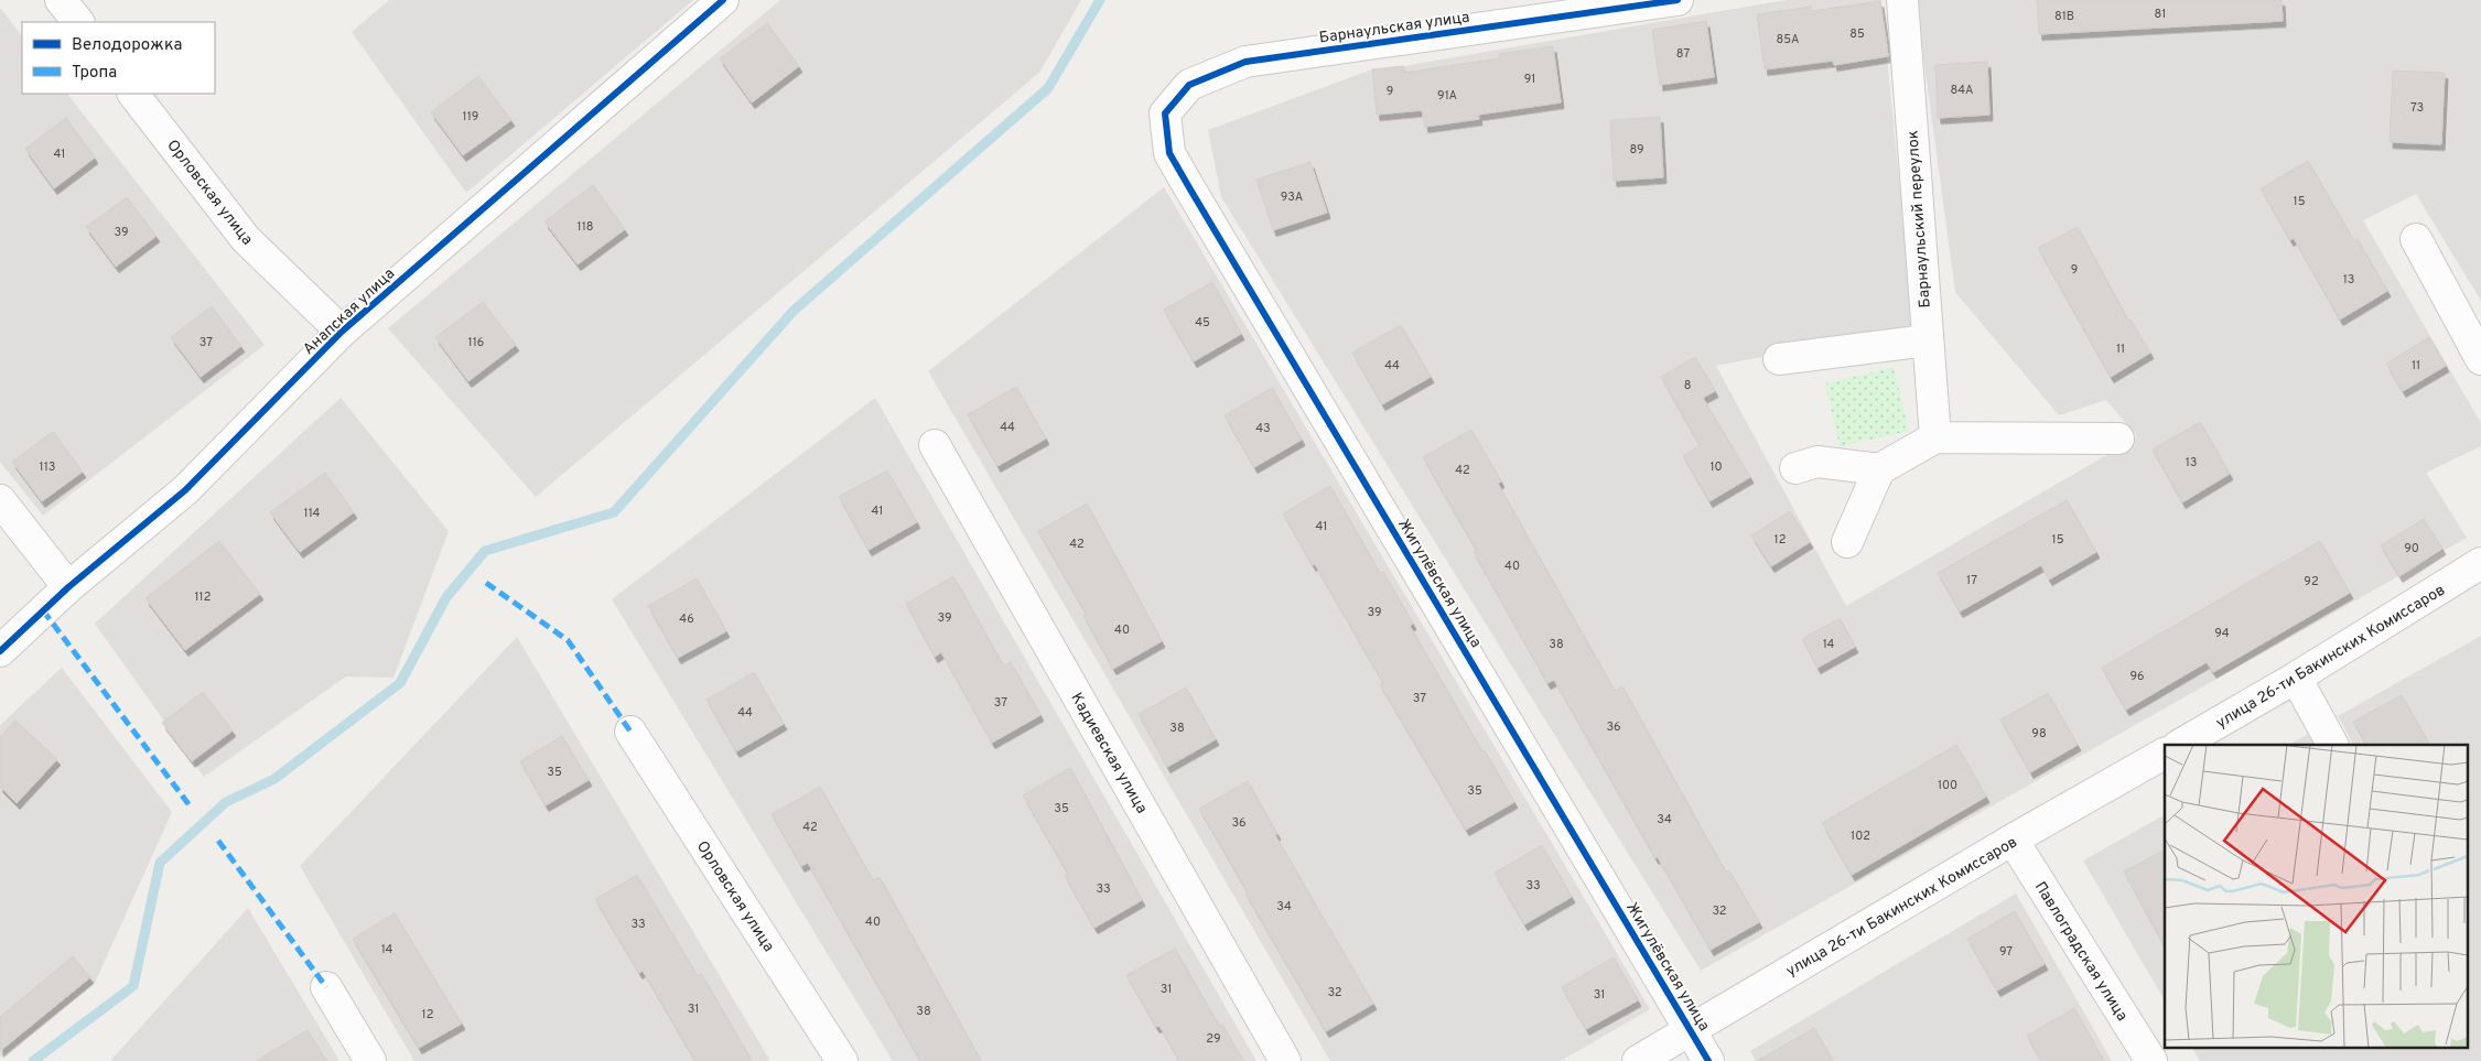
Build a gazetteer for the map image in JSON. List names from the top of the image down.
{
  "streets": {
    "street": [
      "Барнаульская улица",
      "Орловская улица",
      "Барнаульский переулок",
      "Анапская улица",
      "Жигулёвская улица",
      "улица 26-ти Бакинских Комиссаров",
      "Кадиевская улица",
      "Павлоградская улица"
    ]
  },
  "crossings": [
    ["Барнаульская улица", "Жигулёвская улица"],
    ["Орловская улица", "Анапская улица"],
    ["Жигулёвская улица", "улица 26-ти Бакинских Комиссаров"],
    ["улица 26-ти Бакинских Комиссаров", "Павлоградская улица"]
  ],
  "house_numbers": [
    "81",
    "81В",
    "85",
    "85А",
    "87",
    "91",
    "84А",
    "9",
    "91А",
    "73",
    "119",
    "89",
    "41",
    "93А",
    "15",
    "118",
    "39",
    "9",
    "13",
    "45",
    "37",
    "116",
    "11",
    "44",
    "11",
    "8",
    "44",
    "43",
    "13",
    "113",
    "10",
    "42",
    "41",
    "114",
    "41",
    "12",
    "15",
    "42",
    "90",
    "40",
    "17",
    "92",
    "112",
    "39",
    "39",
    "46",
    "40",
    "94",
    "38",
    "14",
    "96",
    "37",
    "37",
    "44",
    "36",
    "38",
    "98",
    "35",
    "100",
    "35",
    "35",
    "34",
    "36",
    "42",
    "102",
    "33",
    "33",
    "34",
    "32",
    "40",
    "33",
    "14",
    "97",
    "31",
    "32",
    "31",
    "31",
    "38",
    "12",
    "29"
  ],
  "legend": ["Велодорожка", "Тропа"]
}
